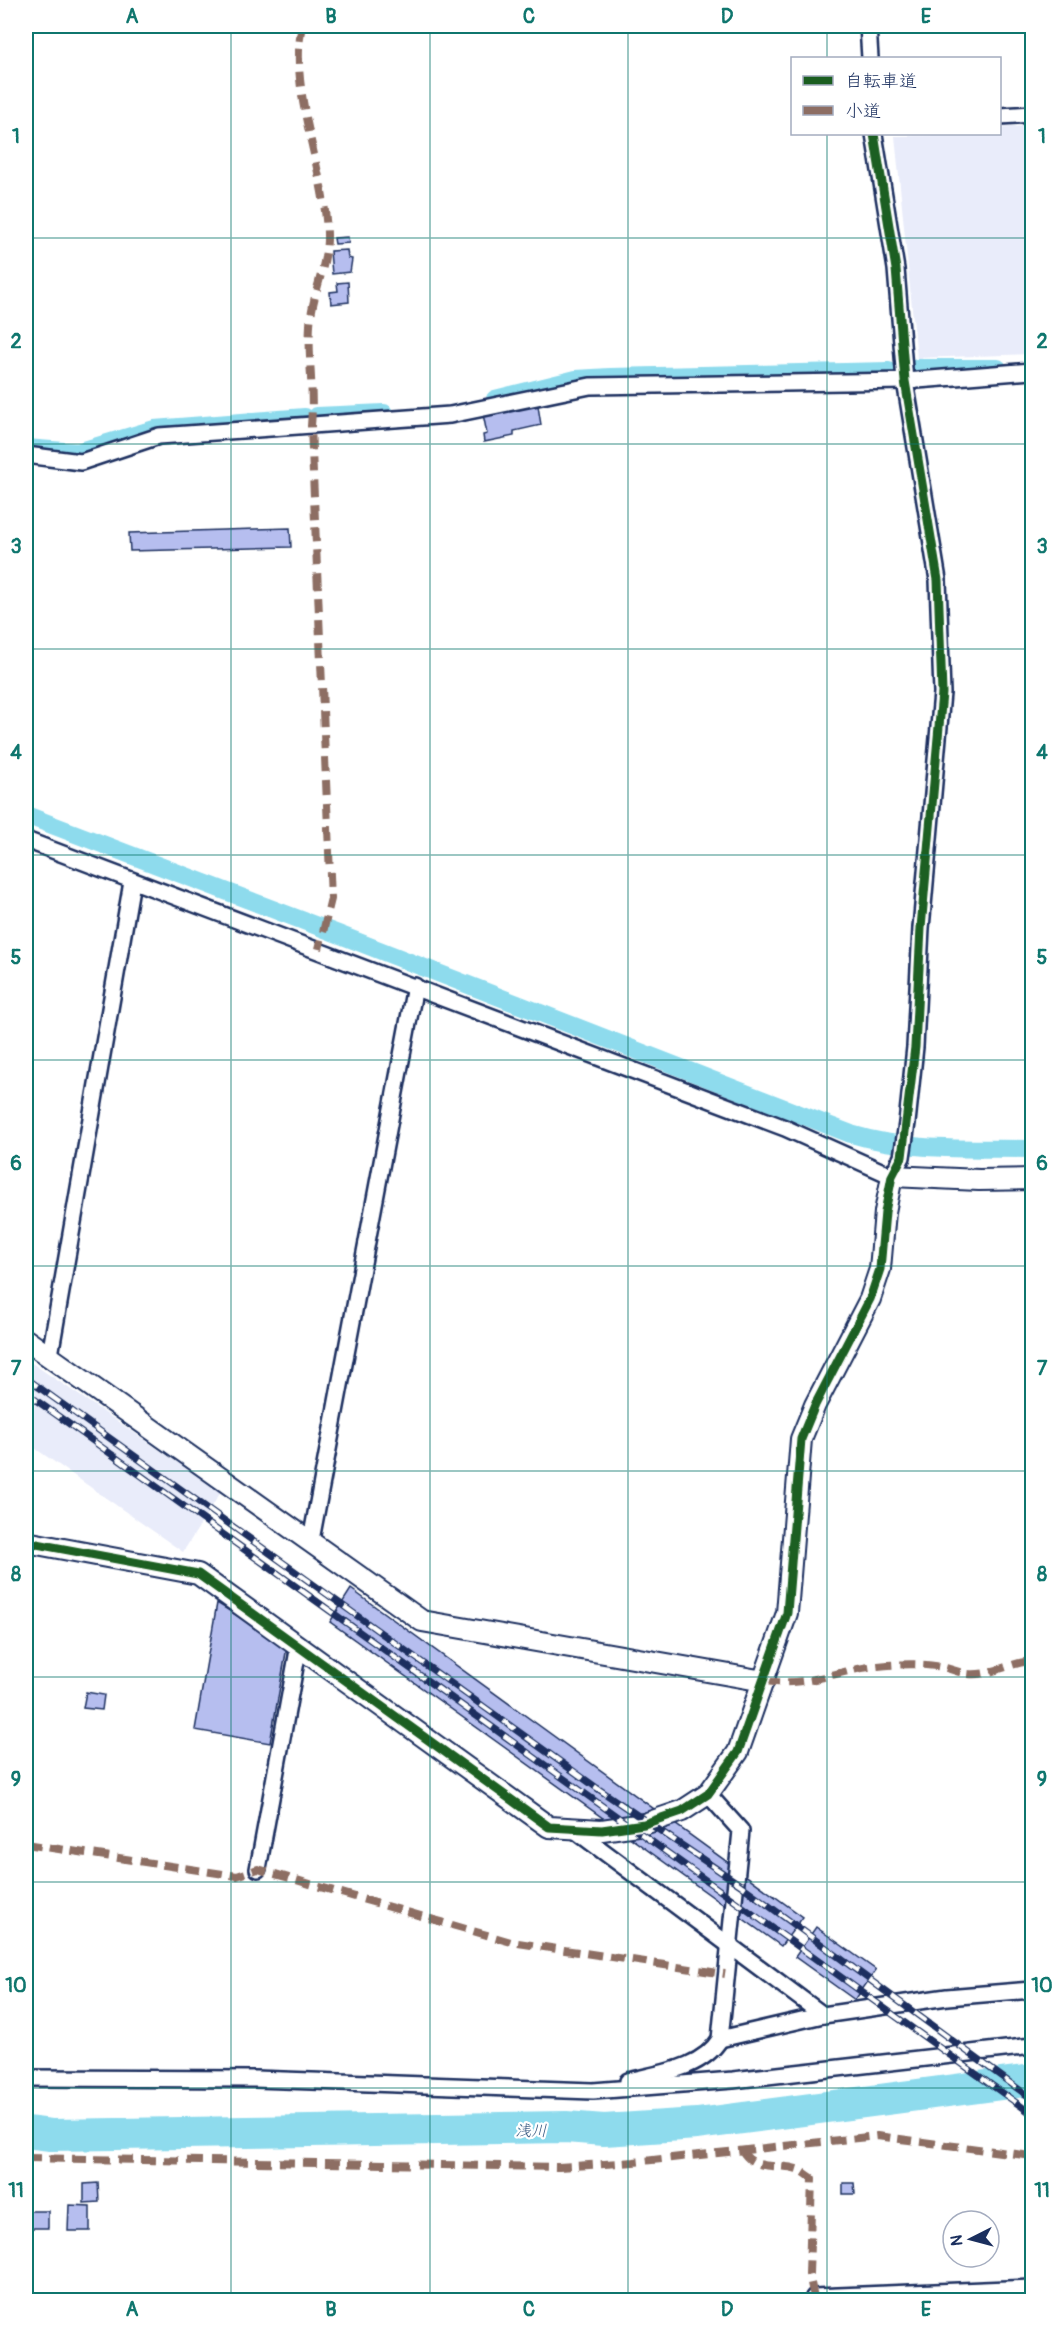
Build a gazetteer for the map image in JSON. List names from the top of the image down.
{
  "water": ["浅川"],
  "legend": ["自転車道", "小道"],
  "north": "left",
  "grid": {
    "columns": [
      "A",
      "B",
      "C",
      "D",
      "E"
    ],
    "rows": [
      "1",
      "2",
      "3",
      "4",
      "5",
      "6",
      "7",
      "8",
      "9",
      "10",
      "11"
    ]
  }
}
